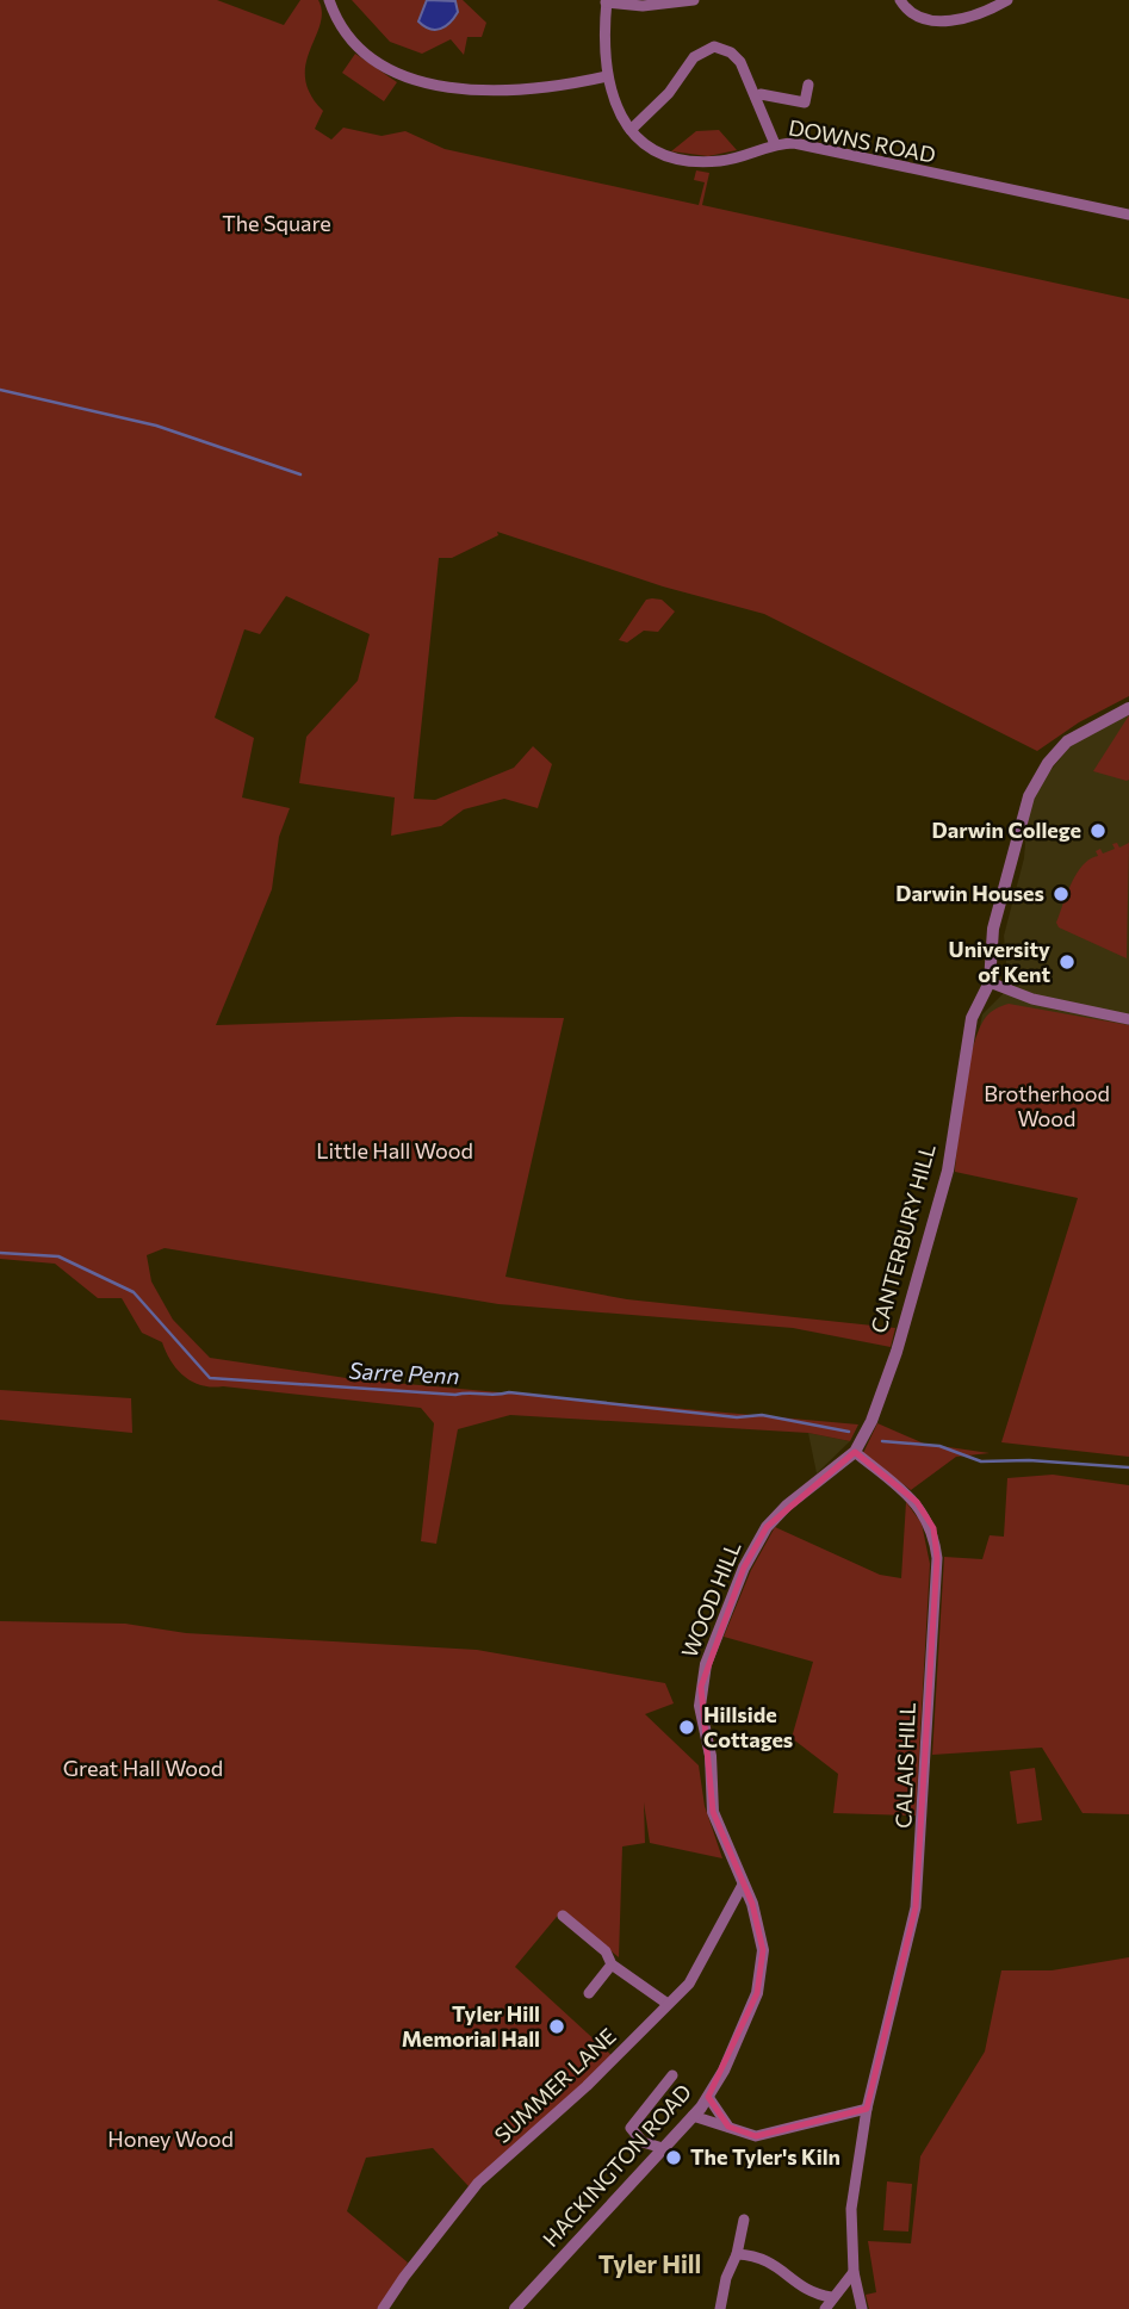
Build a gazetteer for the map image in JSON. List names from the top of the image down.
{
  "streets": {
    "street": [
      "DOWNS ROAD",
      "CANTERBURY HILL",
      "WOOD HILL",
      "CALAIS HILL",
      "SUMMER LANE",
      "HACKINGTON ROAD"
    ]
  },
  "crossings": [
    ["CANTERBURY HILL", "WOOD HILL"],
    ["CANTERBURY HILL", "CALAIS HILL"],
    ["WOOD HILL", "CALAIS HILL"],
    ["WOOD HILL", "HACKINGTON ROAD"],
    ["SUMMER LANE", "HACKINGTON ROAD"]
  ],
  "districts": ["Tyler Hill"],
  "water": ["Sarre Penn"],
  "parks": [
    "The Square",
    "Brotherhood Wood",
    "Little Hall Wood",
    "Great Hall Wood",
    "Honey Wood"
  ],
  "places": [
    "Darwin College",
    "Darwin Houses",
    "University of Kent",
    "Hillside Cottages",
    "Tyler Hill Memorial Hall",
    "The Tyler's Kiln"
  ]
}
